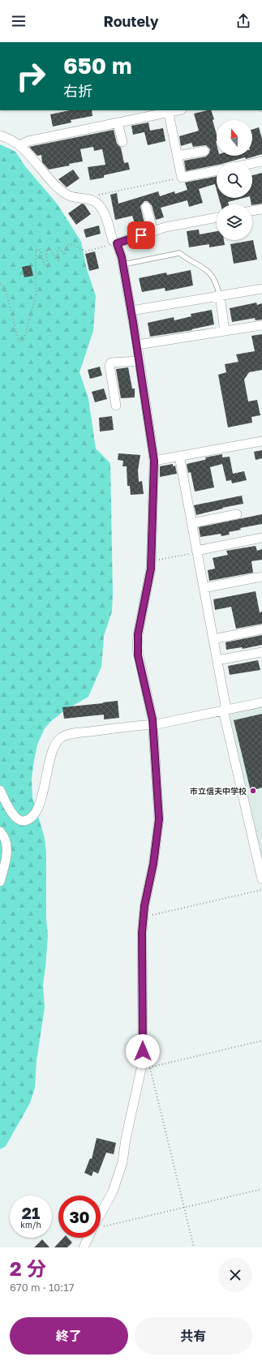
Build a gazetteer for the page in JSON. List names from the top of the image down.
{
  "places": ["市立信夫中学校"],
  "north": "top",
  "page": {
    "header": "Routely",
    "turn": ["650 m", "右折"],
    "speed": "21 km/h",
    "limit": "30",
    "heading": ["2 分", "670 m · 10:17"],
    "buttons": ["終了", "共有"]
  }
}
